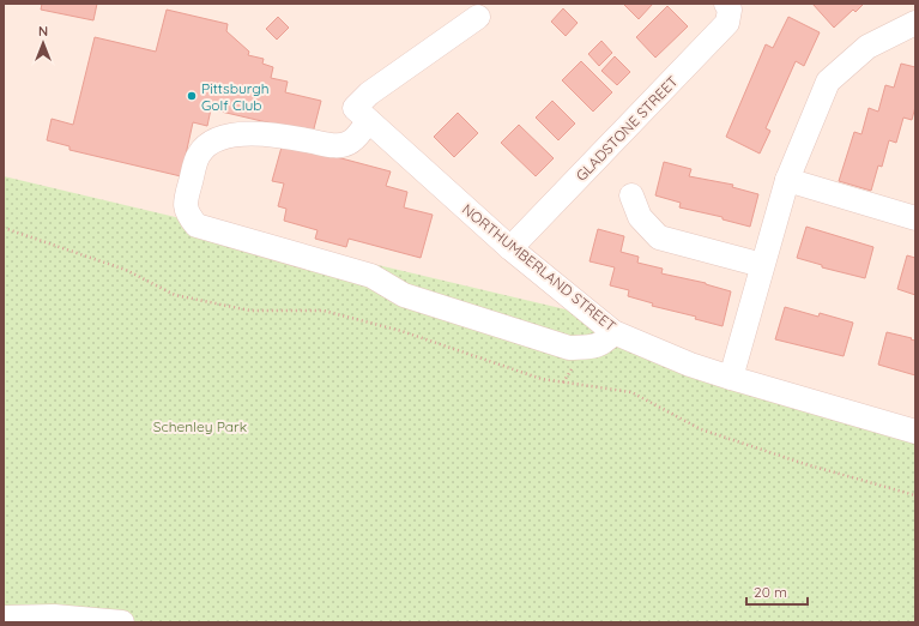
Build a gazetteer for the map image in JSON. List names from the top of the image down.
{
  "streets": {
    "street": ["GLADSTONE STREET", "NORTHUMBERLAND STREET"]
  },
  "crossings": [
    ["GLADSTONE STREET", "NORTHUMBERLAND STREET"]
  ],
  "parks": ["Schenley Park"],
  "places": ["Pittsburgh Golf Club"],
  "scale_bar": "20 m",
  "north": "top"
}
